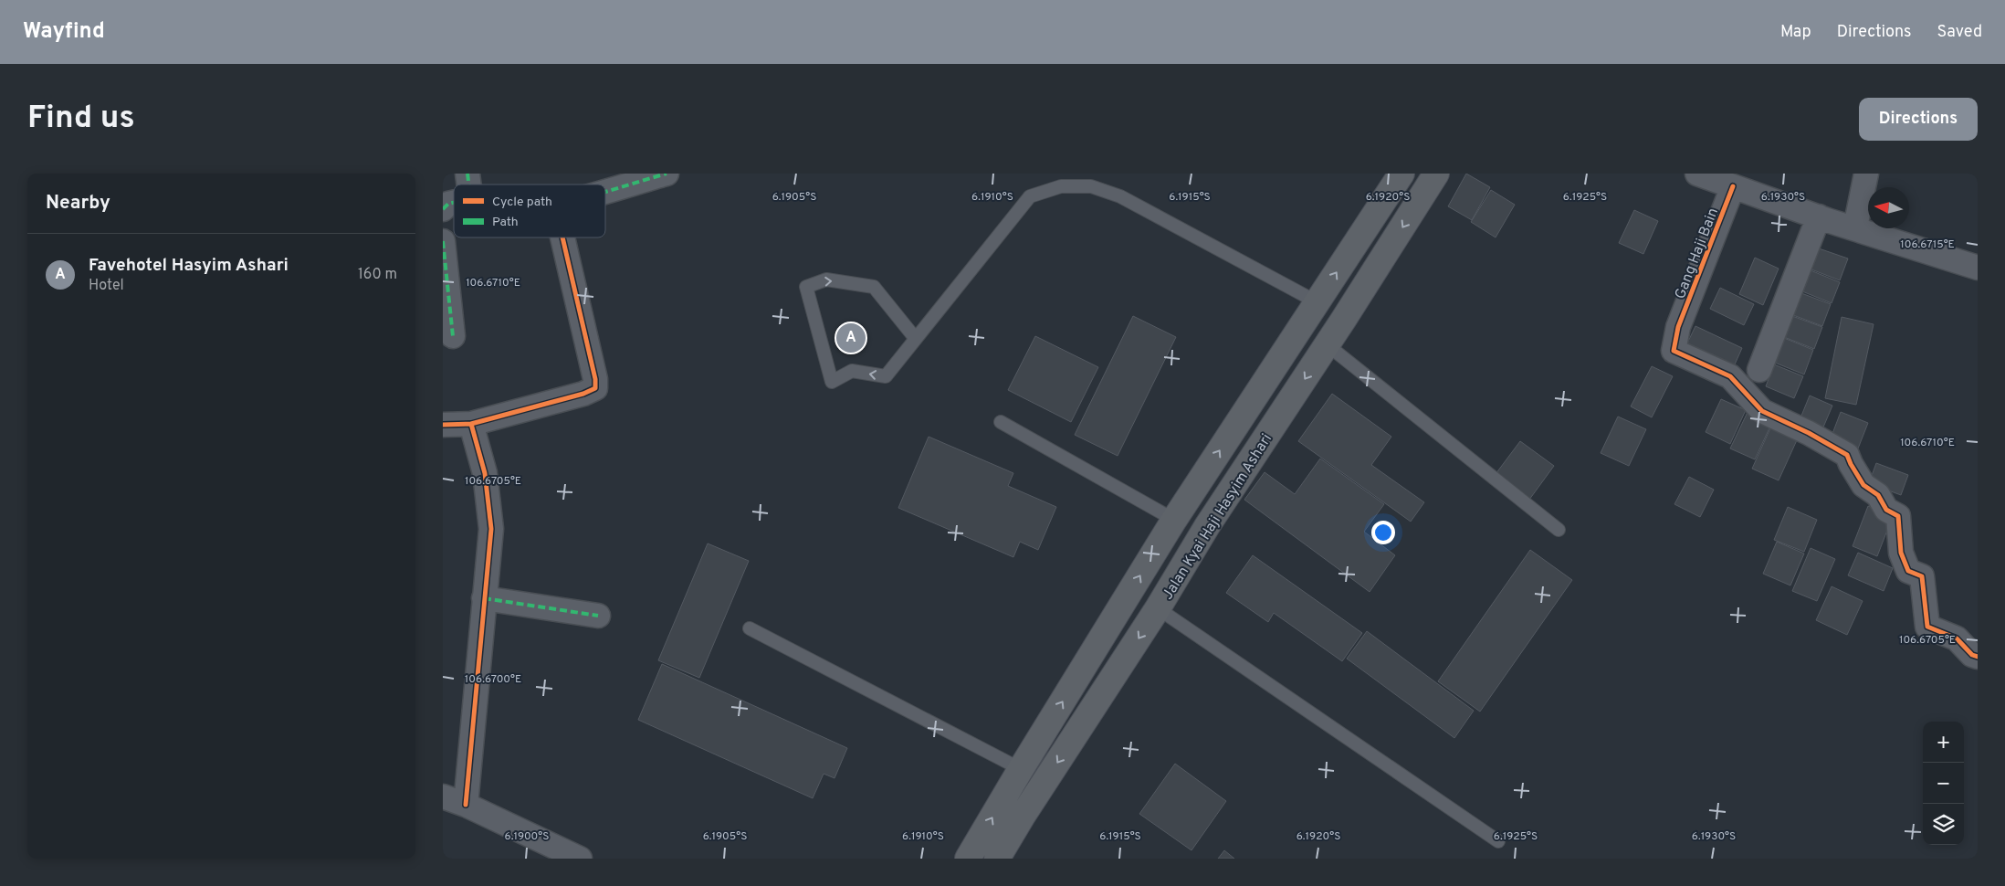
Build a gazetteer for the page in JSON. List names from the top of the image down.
{
  "streets": {
    "main road": ["Jalan Kyai Haji Hasyim Ashari"],
    "street": ["Gang Haji Bain"]
  },
  "legend": ["Cycle path", "Path"],
  "north": "left",
  "page": {
    "header": "Wayfind",
    "nav": ["Map", "Directions", "Saved"],
    "buttons": "Directions",
    "title": "Find us",
    "heading": "Nearby",
    "list": [
      {
        "mark": "A",
        "name": "Favehotel Hasyim Ashari",
        "note": "Hotel",
        "value": "160 m"
      }
    ],
    "pins": "A",
    "map_buttons": ["+", "−"]
  },
  "coordinates": [
    "6.1905°S",
    "6.1910°S",
    "6.1915°S",
    "6.1920°S",
    "6.1925°S",
    "6.1930°S",
    "106.6715°E",
    "106.6710°E",
    "106.6705°E",
    "106.6700°E",
    "6.1900°S"
  ]
}
